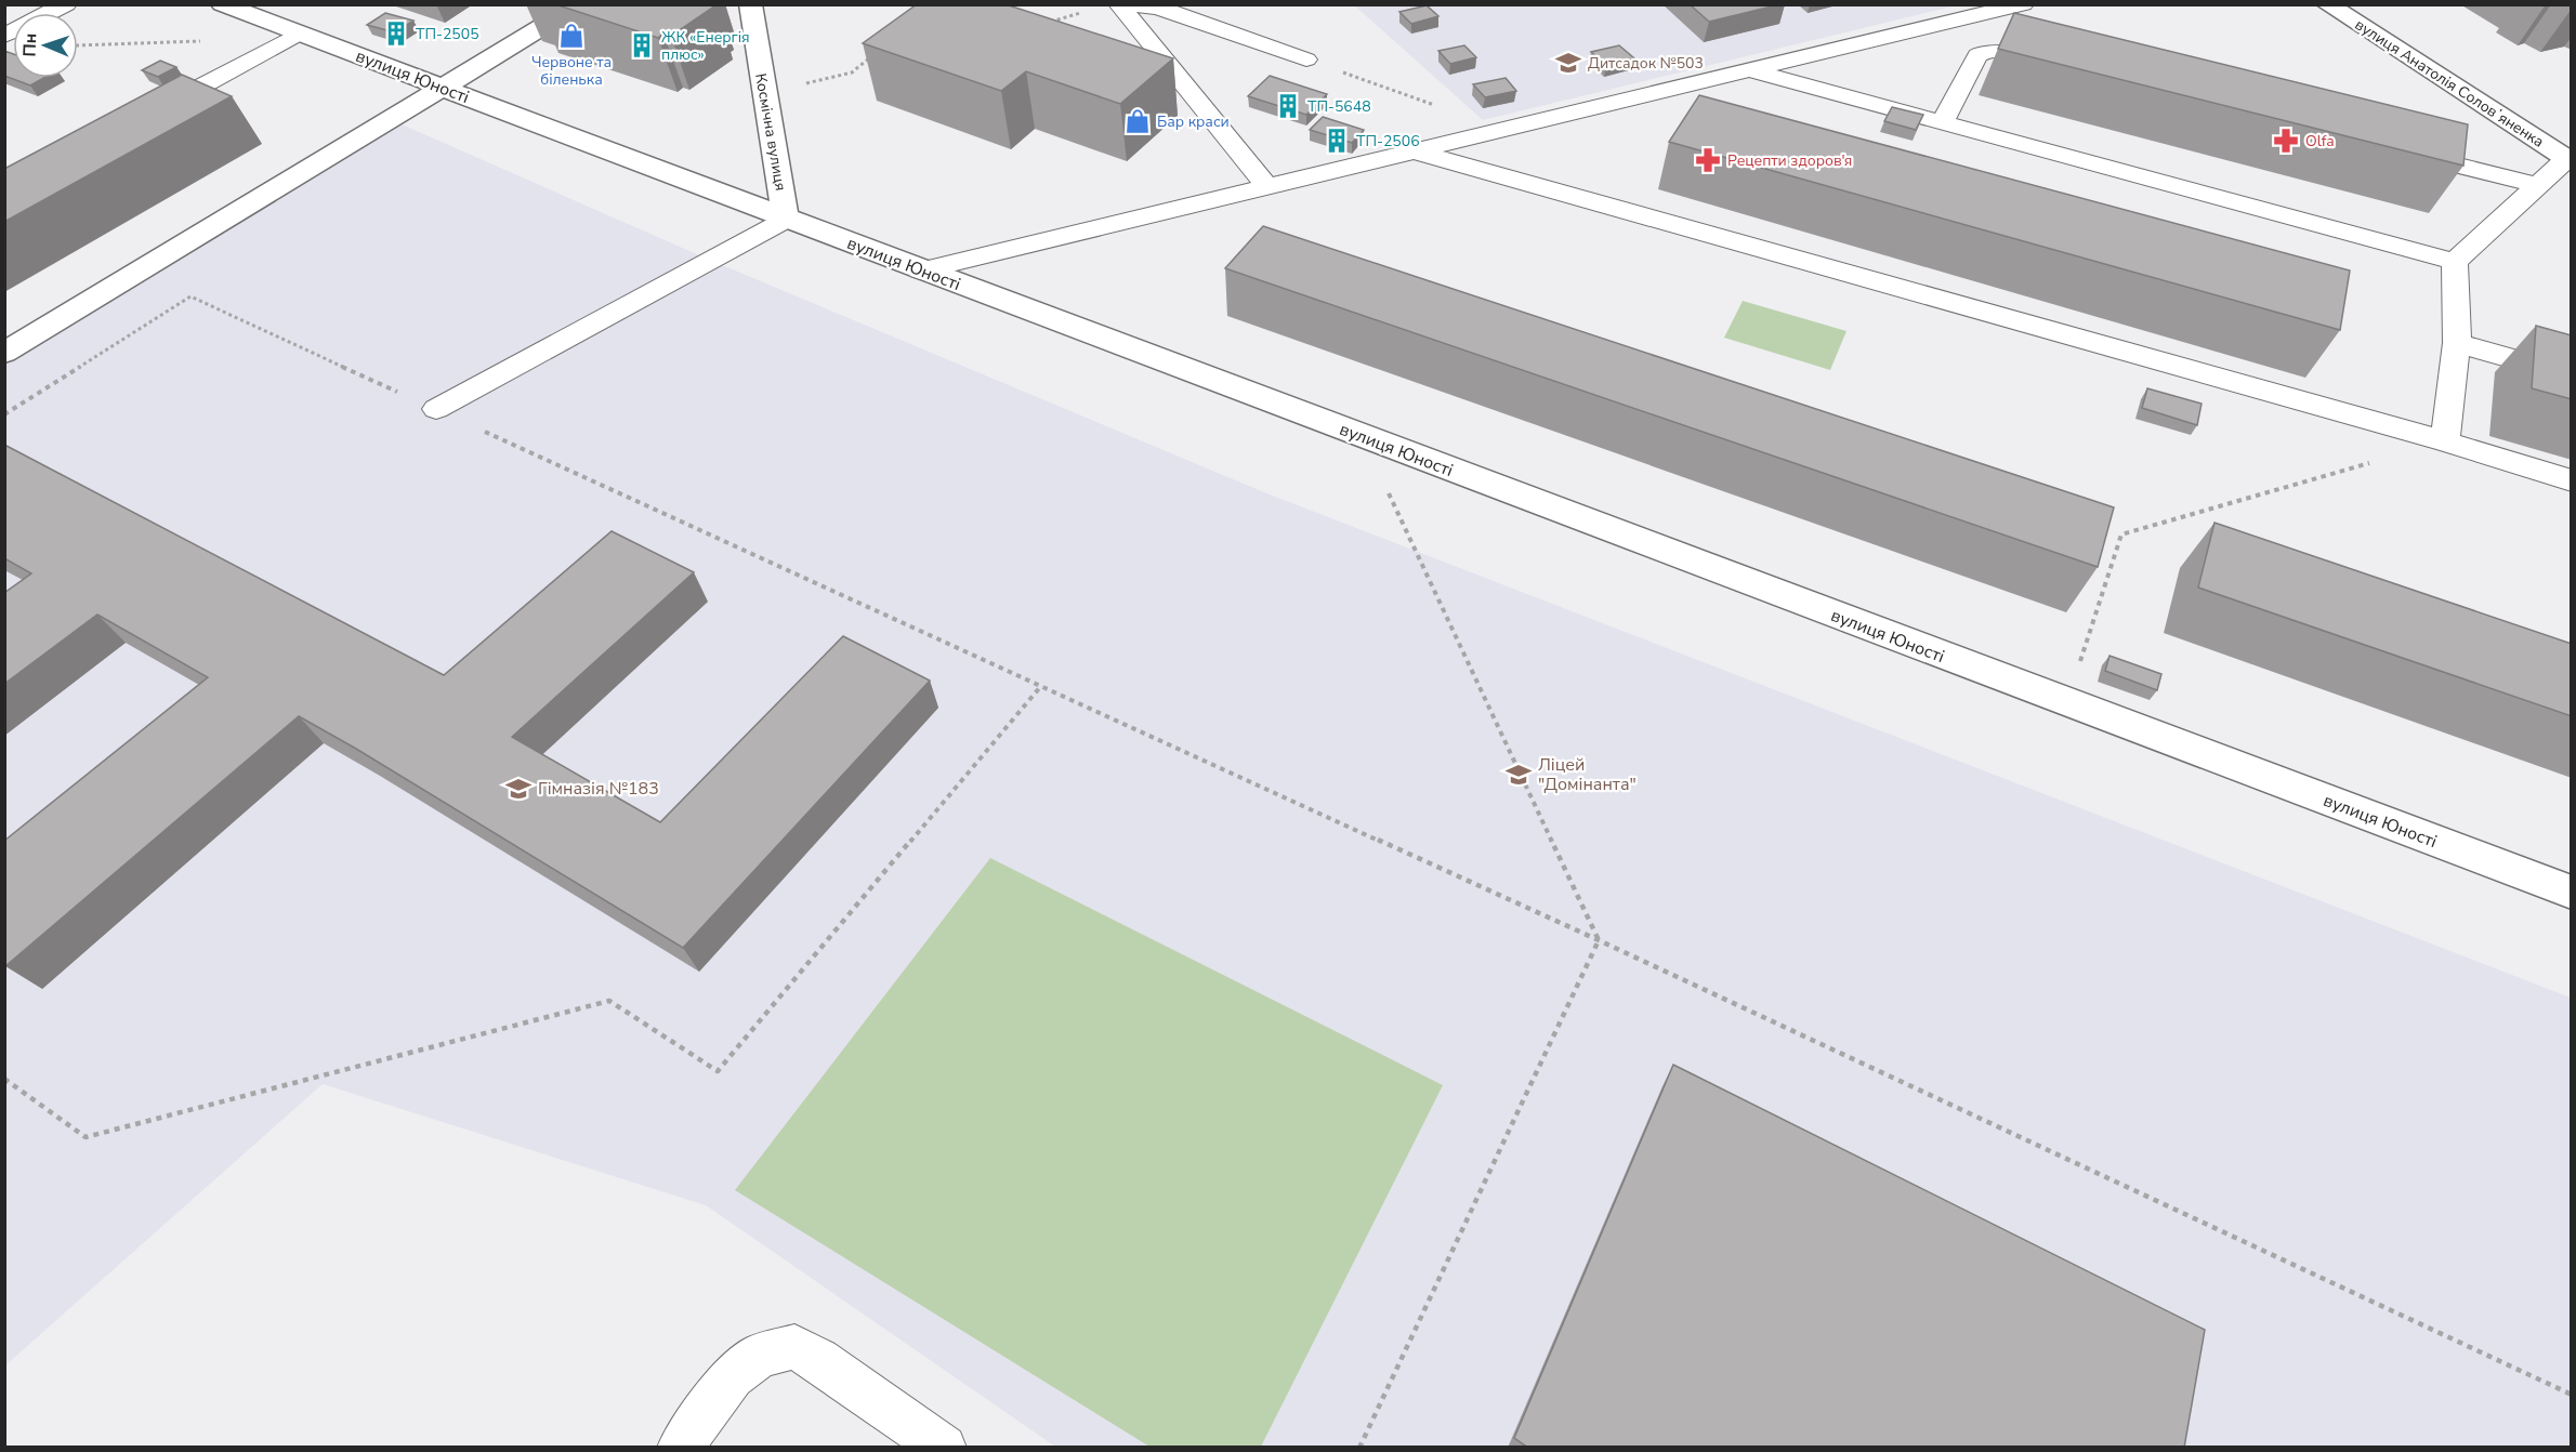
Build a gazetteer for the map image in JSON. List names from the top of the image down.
{
  "streets": {
    "street": ["вулиця Юності", "вулиця Анатолія Соловʼяненка", "Космічна вулиця"]
  },
  "crossings": [
    ["вулиця Юності", "Космічна вулиця"]
  ],
  "places": {
    "building": [
      "ТП-2505",
      "ЖК «Енергія плюс»",
      "ТП-5648",
      "ТП-2506"
    ],
    "shop": ["Червоне та біленька", "Бар краси"],
    "school or university": ["Дитсадок №503", "Ліцей \"Домінанта\"", "Гімназія №183"],
    "pharmacy": ["Olfa", "Рецепти здоров'я"]
  },
  "north": "left"
}
